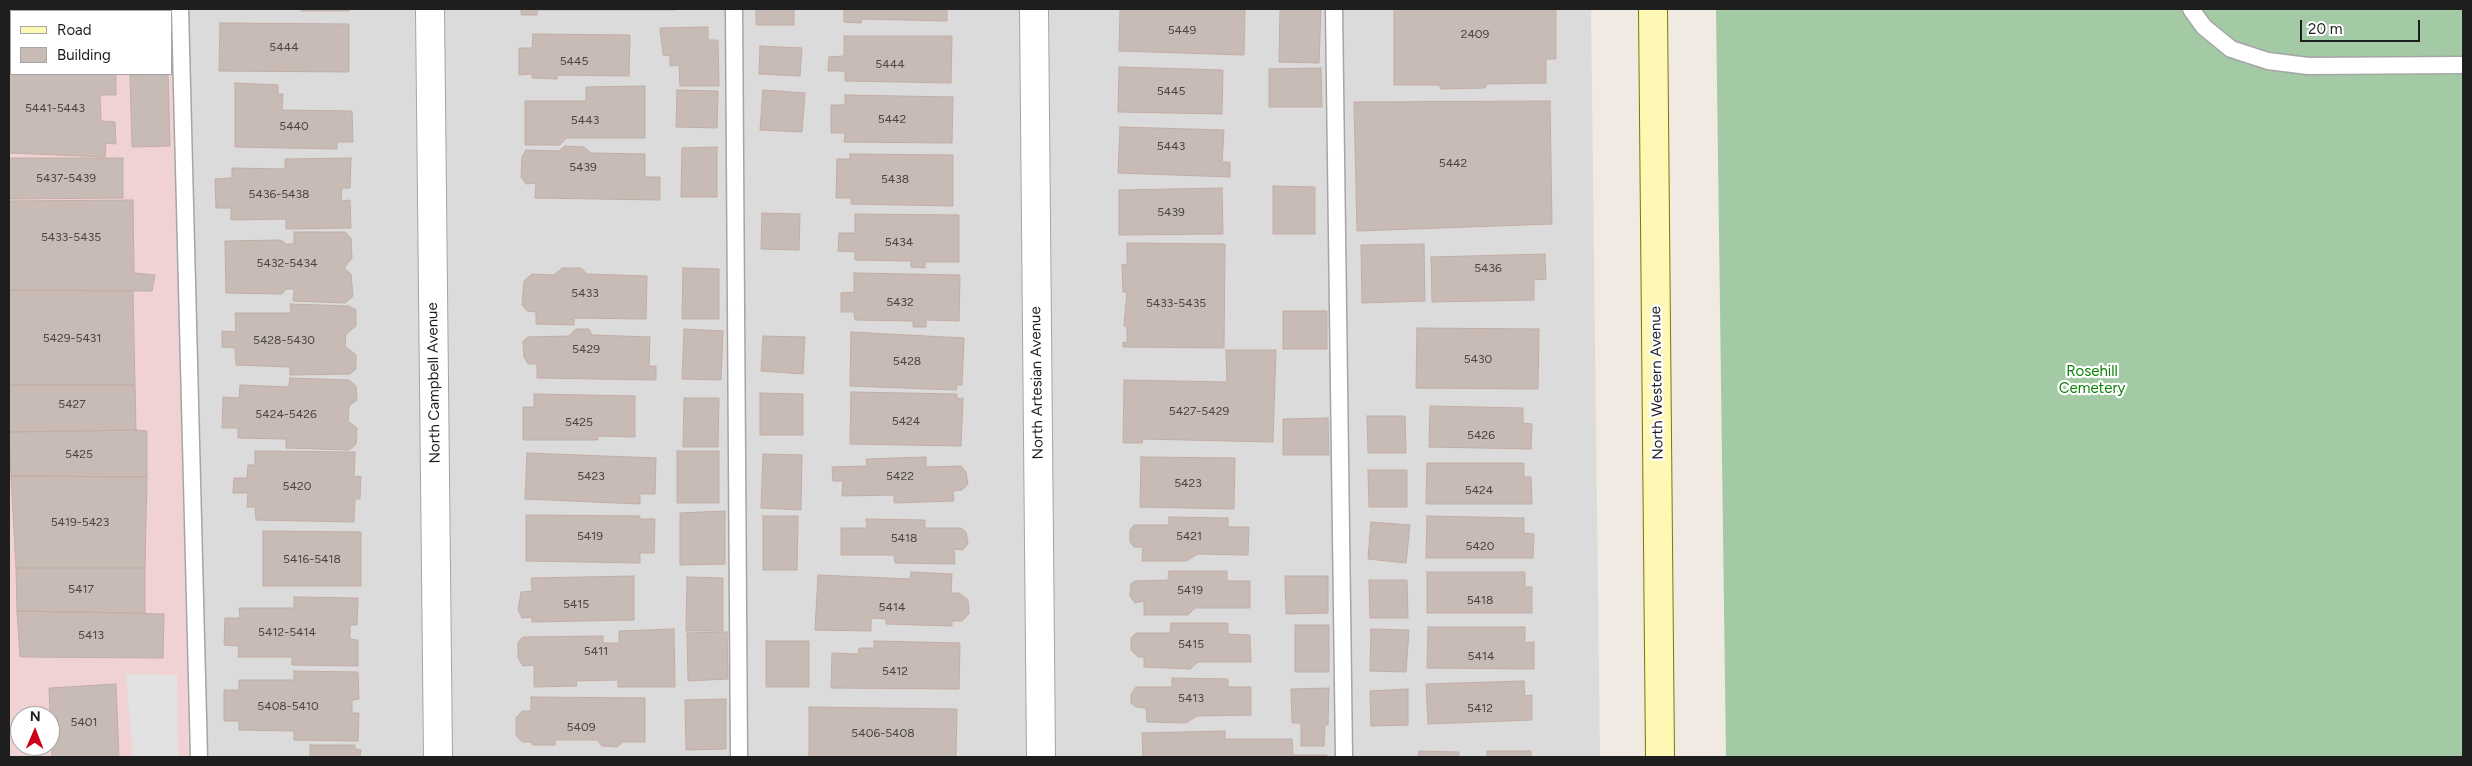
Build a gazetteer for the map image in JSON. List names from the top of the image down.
{
  "streets": {
    "main road": ["North Western Avenue"],
    "street": ["North Campbell Avenue", "North Artesian Avenue"]
  },
  "parks": ["Rosehill Cemetery"],
  "house_numbers": [
    "5449",
    "2409",
    "5444",
    "5445",
    "5444",
    "5445",
    "5441-5443",
    "5442",
    "5443",
    "5440",
    "5443",
    "5442",
    "5439",
    "5437-5439",
    "5438",
    "5436-5438",
    "5439",
    "5433-5435",
    "5434",
    "5432-5434",
    "5436",
    "5433",
    "5432",
    "5433-5435",
    "5429-5431",
    "5428-5430",
    "5429",
    "5430",
    "5428",
    "5427",
    "5427-5429",
    "5424-5426",
    "5424",
    "5425",
    "5426",
    "5425",
    "5423",
    "5422",
    "5423",
    "5420",
    "5424",
    "5419-5423",
    "5419",
    "5421",
    "5418",
    "5420",
    "5416-5418",
    "5417",
    "5419",
    "5418",
    "5415",
    "5414",
    "5412-5414",
    "5413",
    "5415",
    "5411",
    "5414",
    "5412",
    "5413",
    "5408-5410",
    "5412",
    "5401",
    "5409",
    "5406-5408"
  ],
  "legend": ["Road", "Building"],
  "scale_bar": "20 m",
  "north": "top"
}
